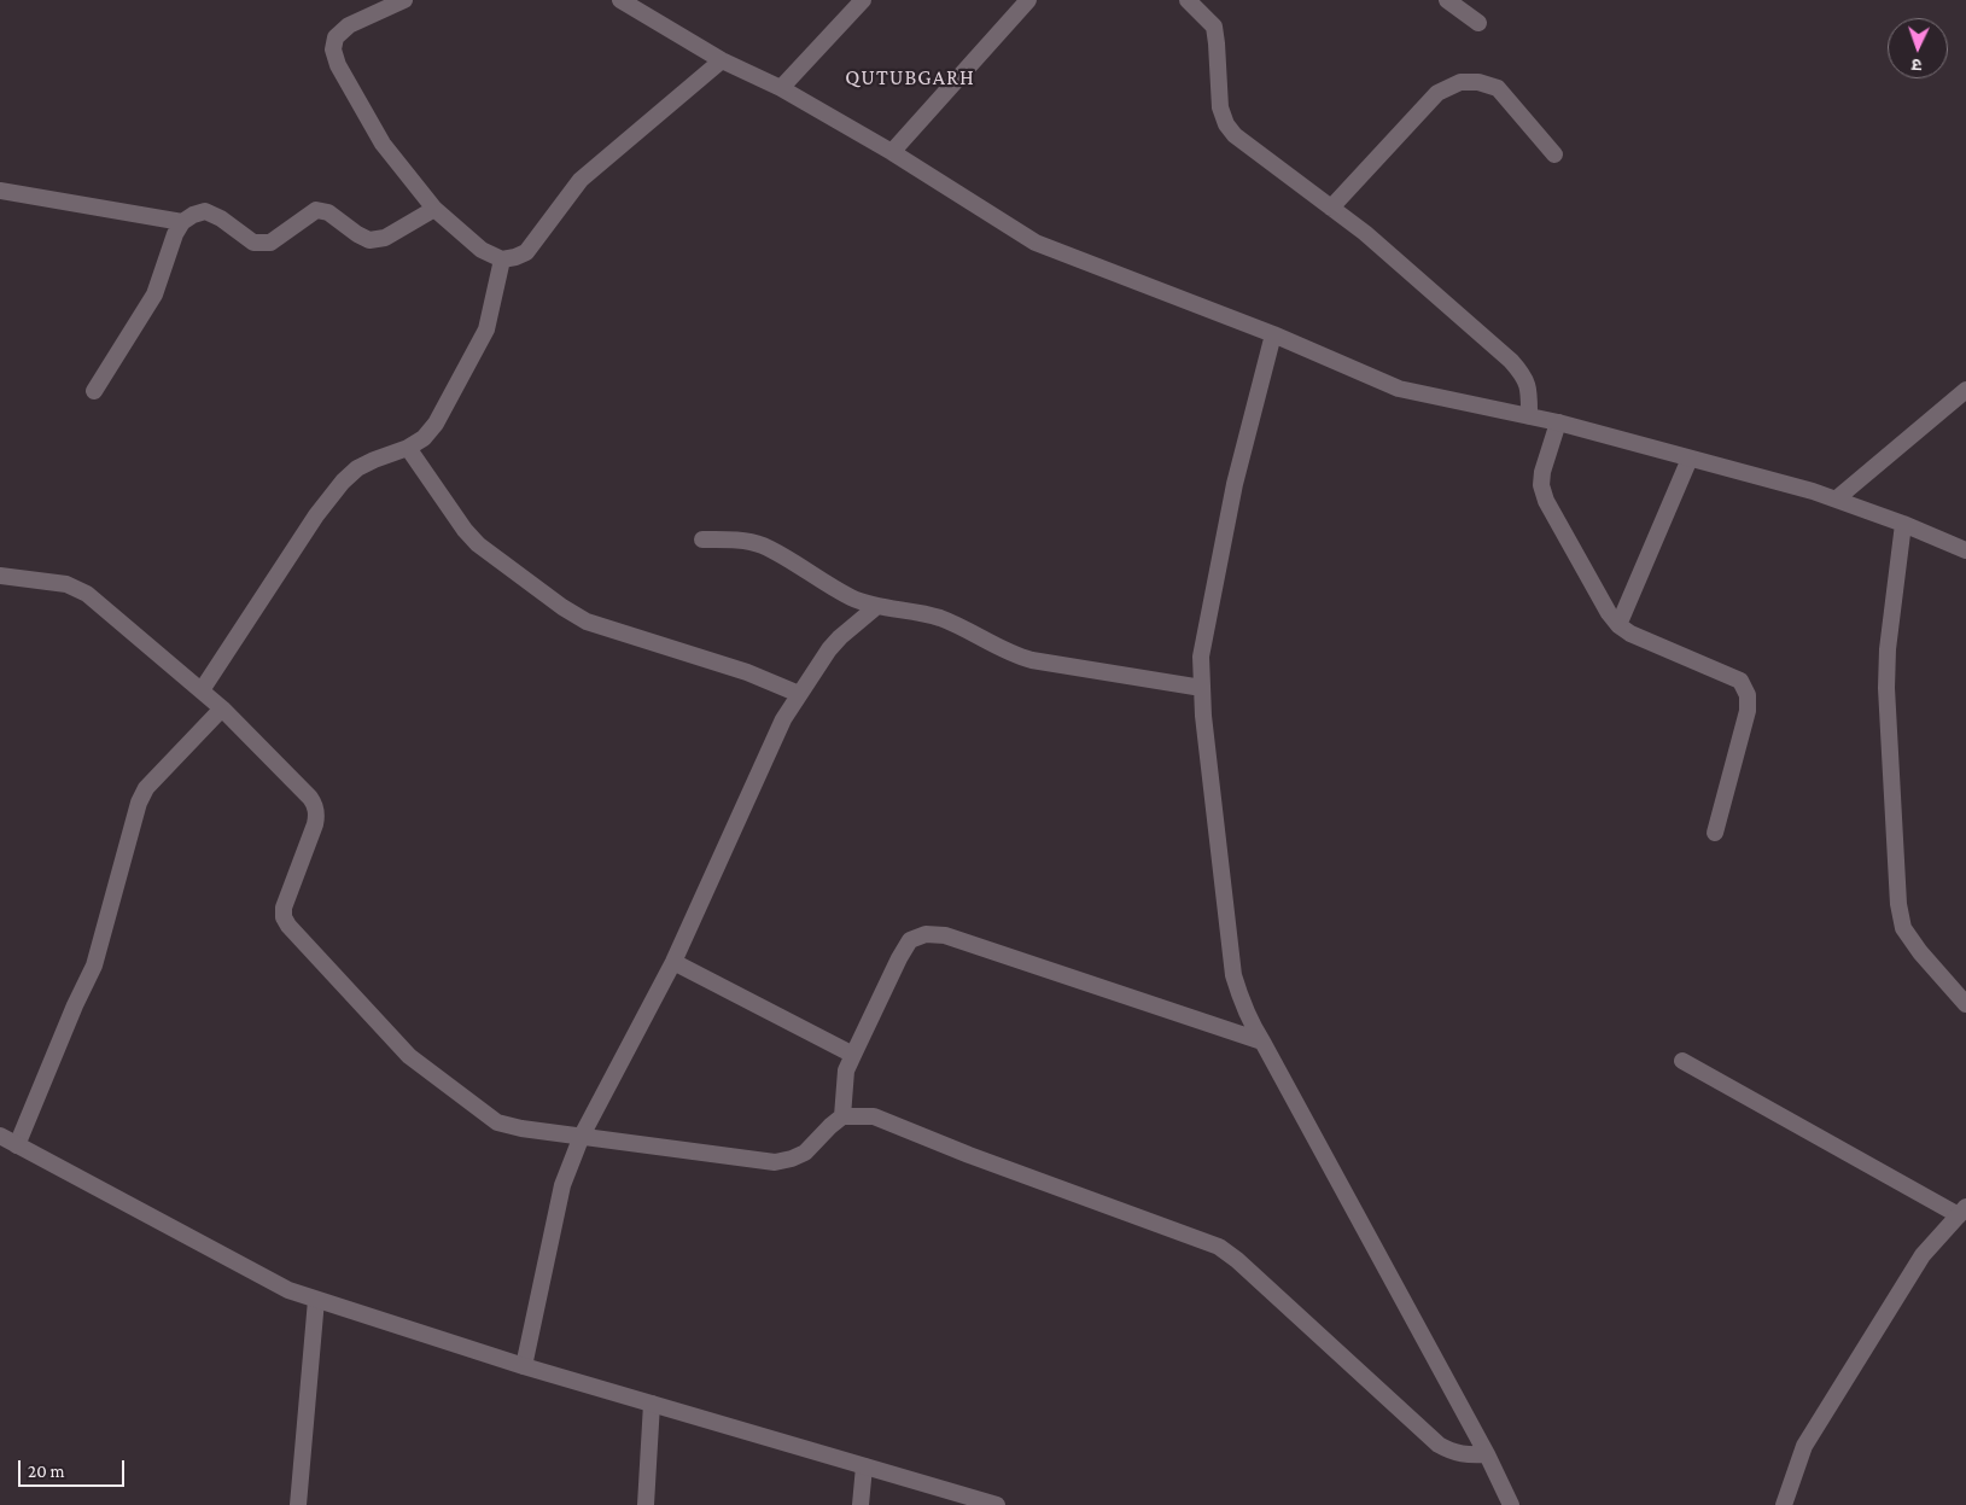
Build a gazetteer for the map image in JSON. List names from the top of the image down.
{
  "districts": ["QUTUBGARH"],
  "scale_bar": "20 m",
  "north": "bottom"
}
